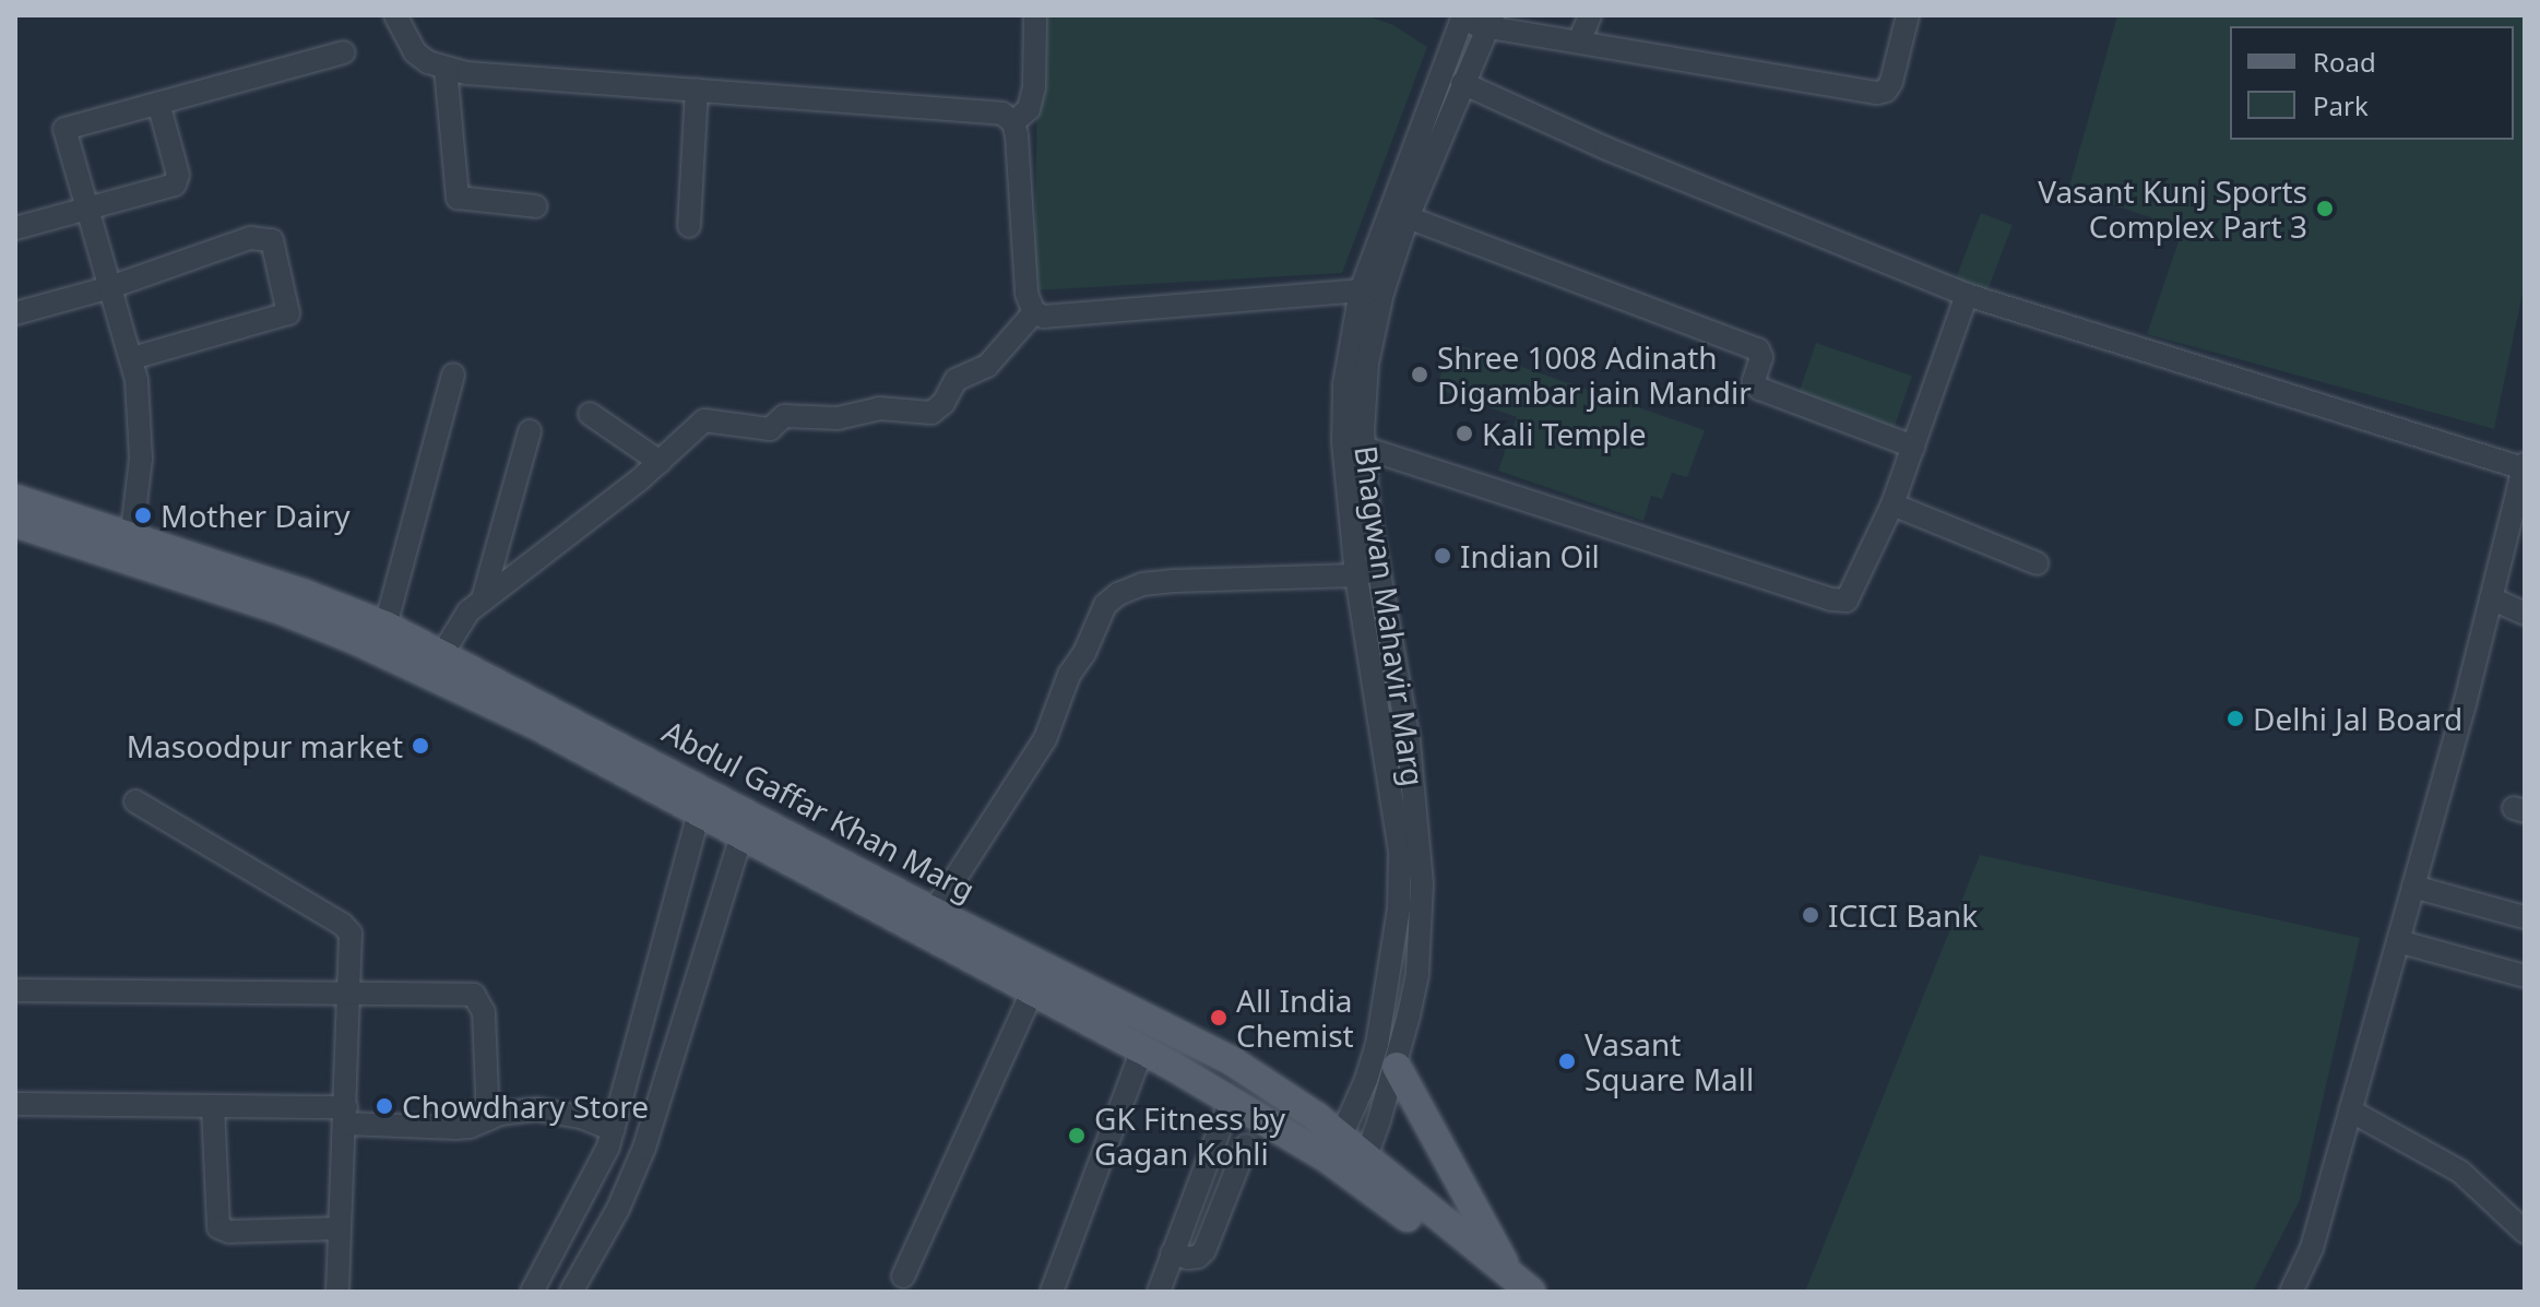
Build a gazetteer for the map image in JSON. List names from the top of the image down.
{
  "streets": {
    "main road": ["Abdul Gaffar Khan Marg"],
    "street": ["Bhagwan Mahavir Marg"]
  },
  "crossings": [
    ["Bhagwan Mahavir Marg", "Abdul Gaffar Khan Marg"]
  ],
  "places": [
    "Vasant Kunj Sports Complex Part 3",
    "Shree 1008 Adinath Digambar jain Mandir",
    "Kali Temple",
    "Mother Dairy",
    "Indian Oil",
    "Delhi Jal Board",
    "Masoodpur market",
    "ICICI Bank",
    "All India Chemist",
    "Vasant Square Mall",
    "Chowdhary Store",
    "GK Fitness by Gagan Kohli"
  ],
  "legend": ["Road", "Park"]
}
